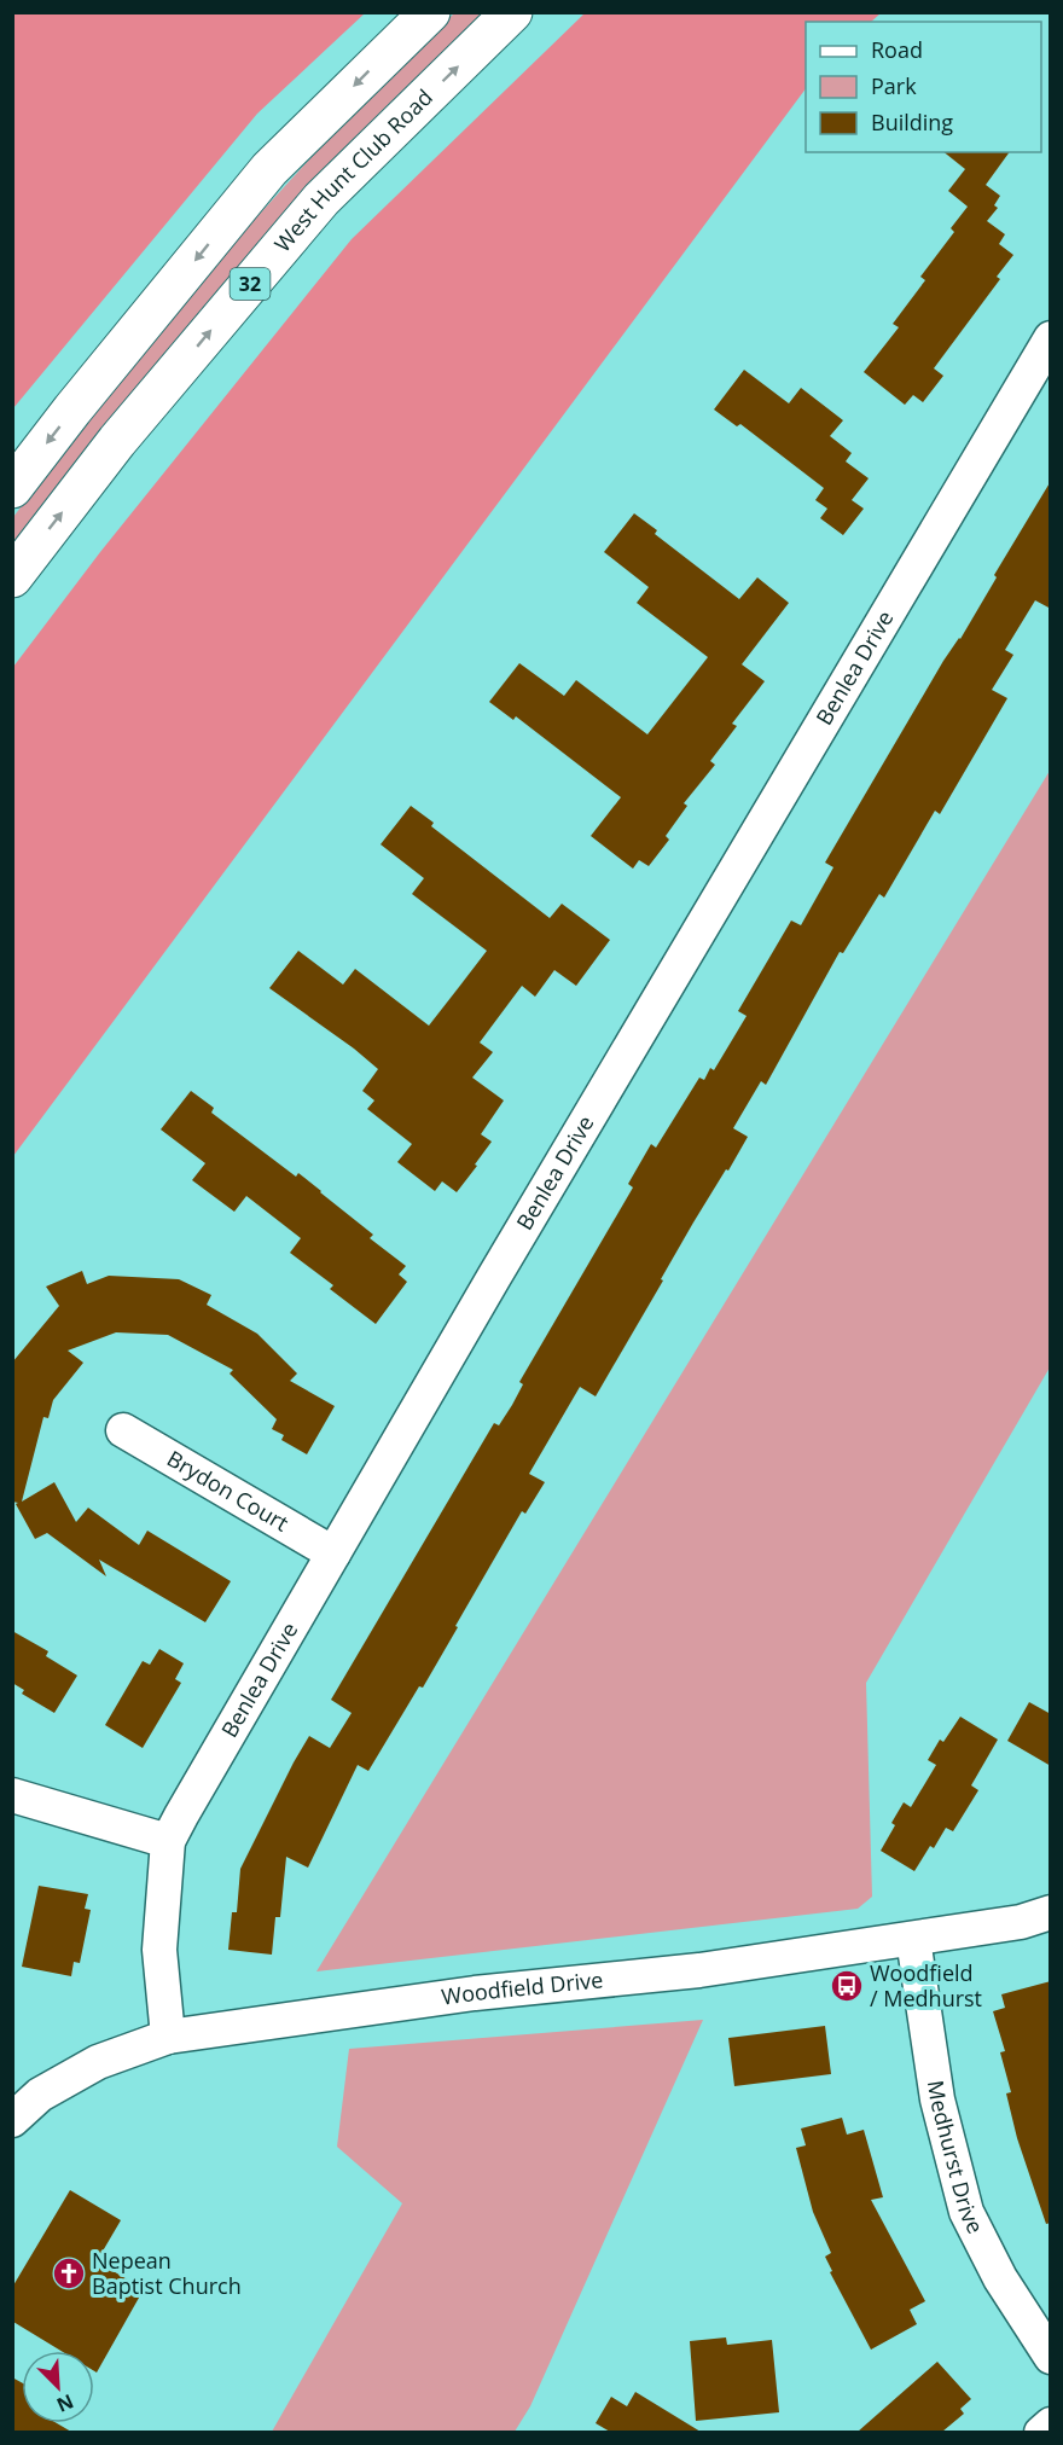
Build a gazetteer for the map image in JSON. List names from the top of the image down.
{
  "streets": {
    "main road": ["West Hunt Club Road", "32"],
    "street": [
      "Benlea Drive",
      "Brydon Court",
      "Woodfield Drive",
      "Medhurst Drive"
    ]
  },
  "crossings": [
    ["Benlea Drive", "Brydon Court"],
    ["Benlea Drive", "Woodfield Drive"],
    ["Woodfield Drive", "Medhurst Drive"]
  ],
  "places": {
    "bus stop": ["Woodfield / Medhurst"],
    "church": ["Nepean Baptist Church"]
  },
  "legend": ["Road", "Park", "Building"],
  "north": "bottom right"
}
